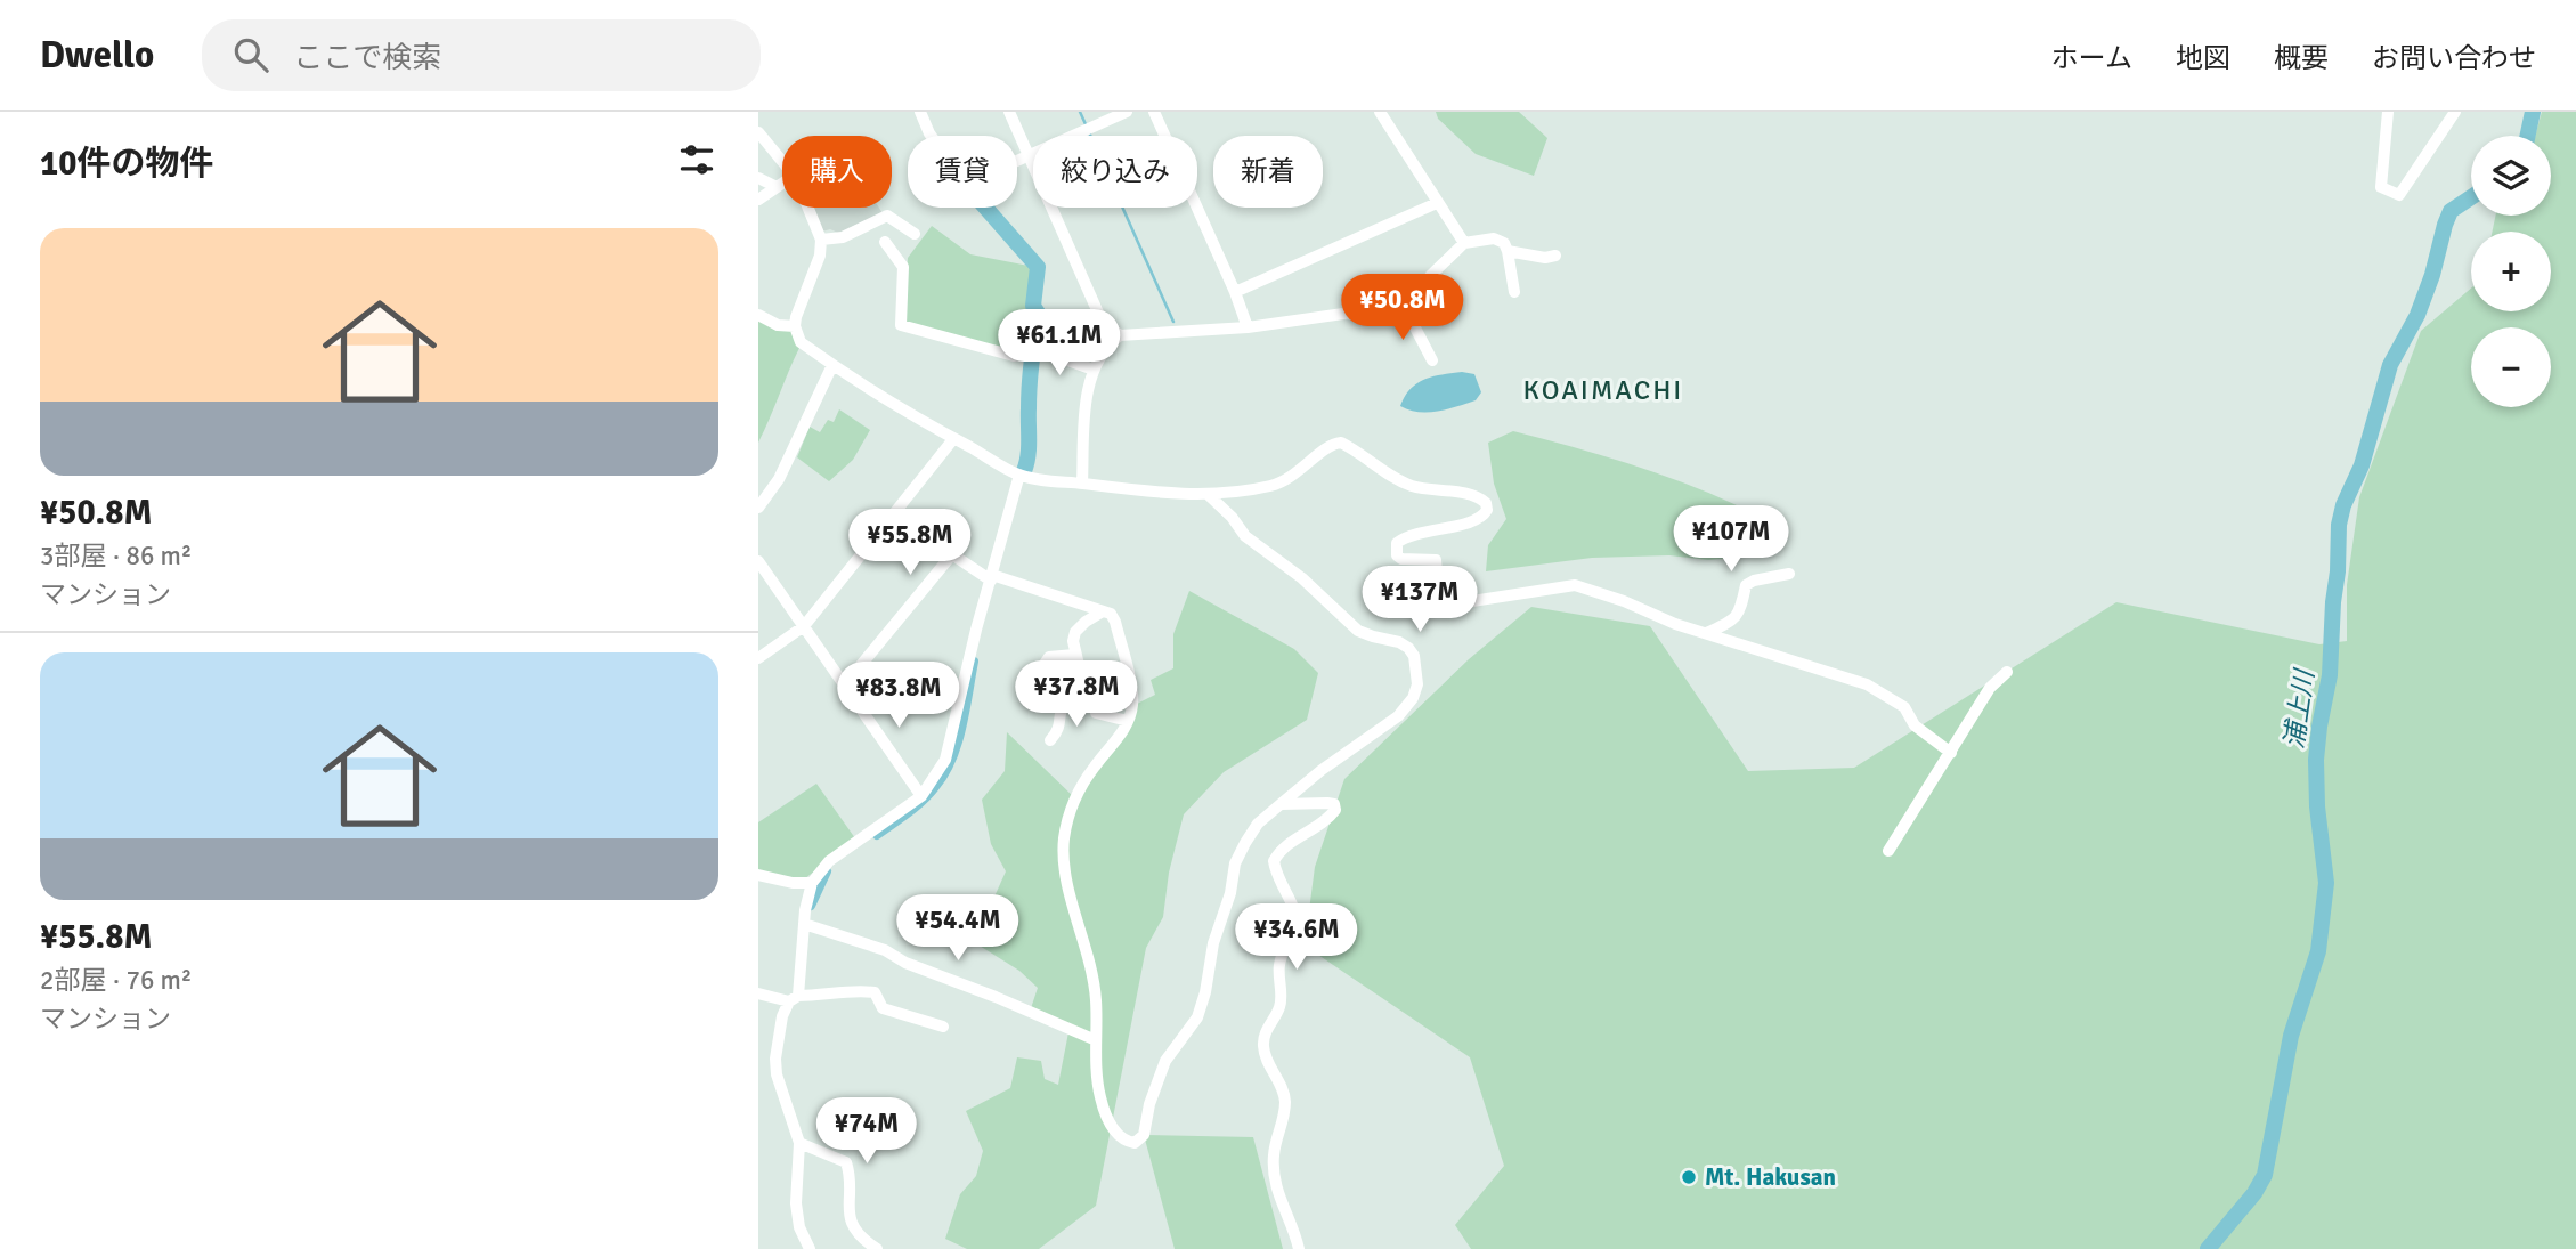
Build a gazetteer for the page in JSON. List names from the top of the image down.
{
  "districts": ["KOAIMACHI"],
  "water": ["浦上川"],
  "places": ["Mt. Hakusan"],
  "page": {
    "header": "Dwello",
    "search": "ここで検索",
    "nav": [
      "ホーム",
      "地図",
      "概要",
      "お問い合わせ"
    ],
    "heading": "10件の物件",
    "map_buttons": ["+", "−"],
    "chip": [
      "購入",
      "賃貸",
      "絞り込み",
      "新着"
    ],
    "list": [
      {
        "name": "¥50.8M",
        "note": "3部屋 · 86 m² · マンション"
      },
      {
        "name": "¥55.8M",
        "note": "2部屋 · 76 m² · マンション"
      }
    ],
    "price": [
      "¥50.8M",
      "¥61.1M",
      "¥107M",
      "¥55.8M",
      "¥137M",
      "¥37.8M",
      "¥83.8M",
      "¥54.4M",
      "¥34.6M",
      "¥74M"
    ]
  }
}
